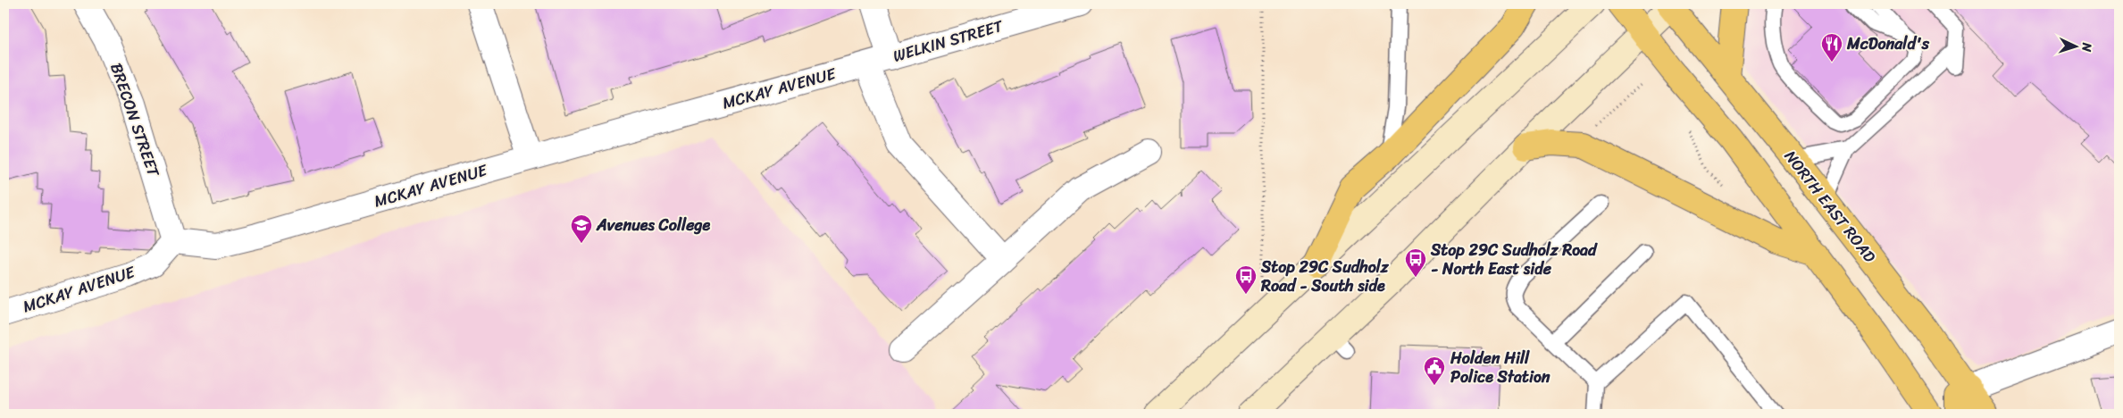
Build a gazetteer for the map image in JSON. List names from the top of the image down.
{
  "streets": {
    "highway": ["NORTH EAST ROAD"],
    "street": ["WELKIN STREET", "MCKAY AVENUE", "BRECON STREET"]
  },
  "crossings": [
    ["WELKIN STREET", "MCKAY AVENUE"],
    ["MCKAY AVENUE", "BRECON STREET"]
  ],
  "places": {
    "restaurant": ["McDonald's"],
    "school or university": ["Avenues College"],
    "bus stop": ["Stop 29C Sudholz Road - North East side", "Stop 29C Sudholz Road - South side"],
    "public building": ["Holden Hill Police Station"]
  },
  "north": "right"
}
